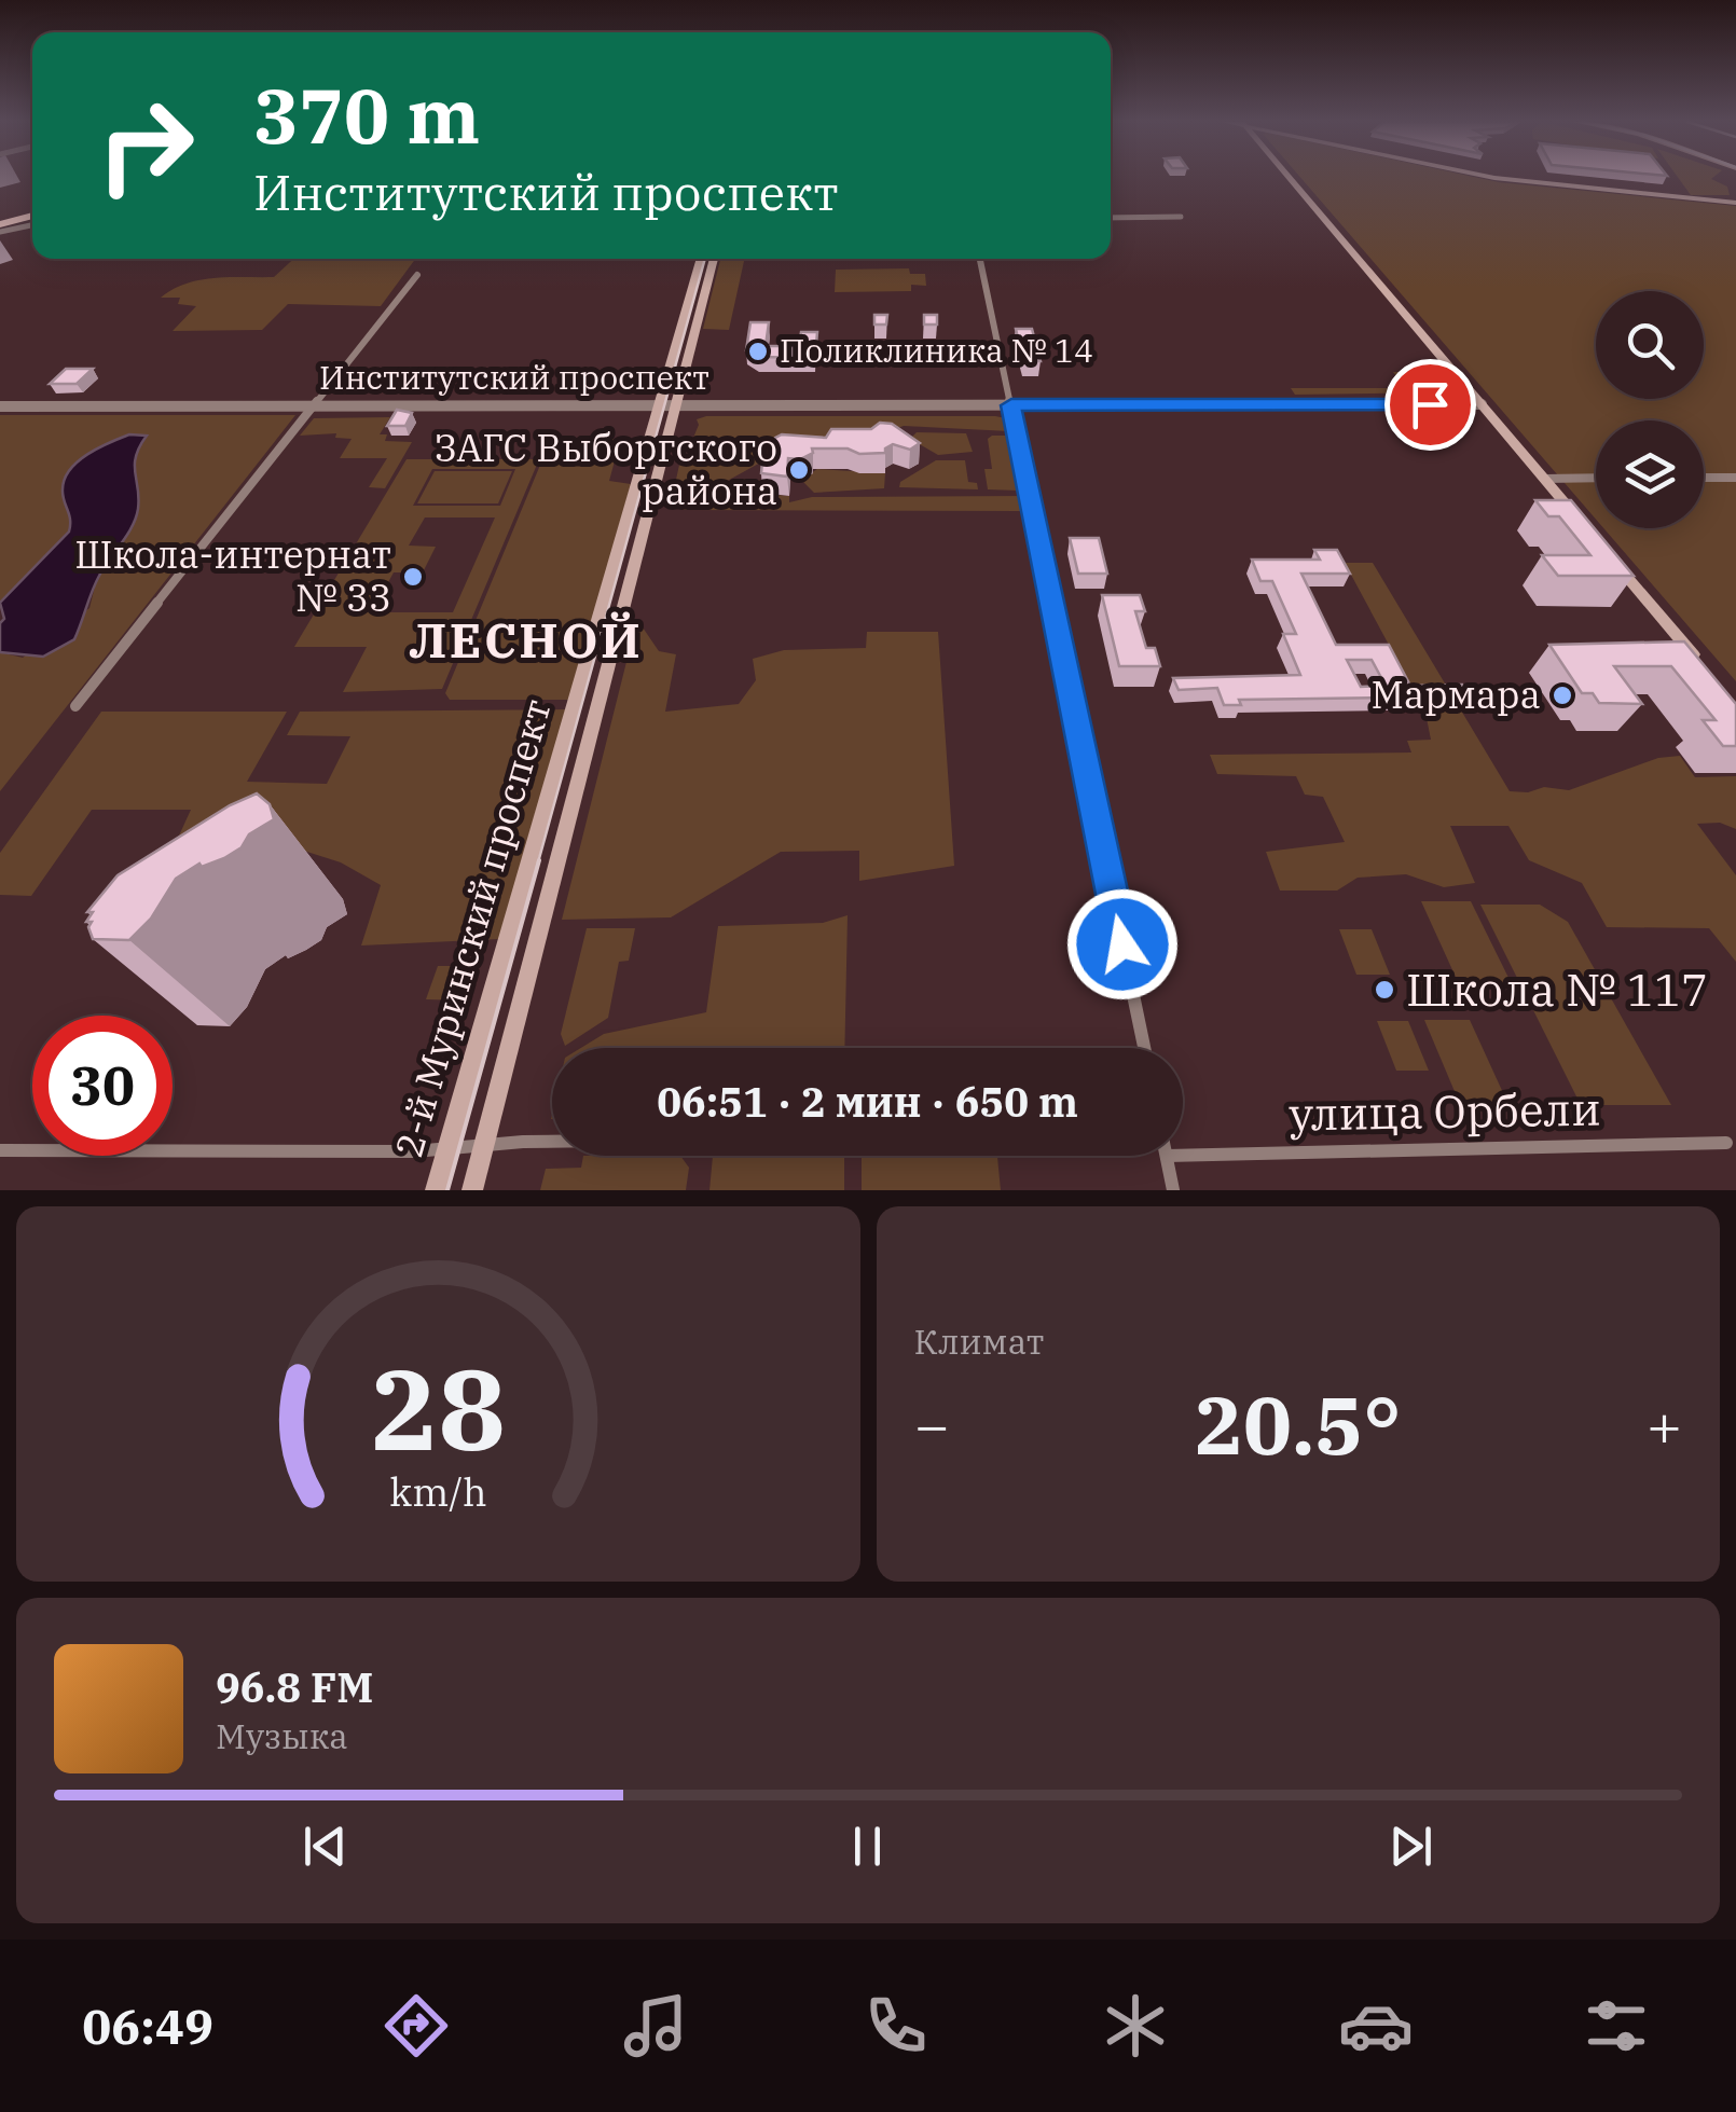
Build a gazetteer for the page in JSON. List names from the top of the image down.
{
  "streets": {
    "main road": ["2-й Муринский проспект"],
    "street": ["Институтский проспект", "улица Орбели"]
  },
  "crossings": [
    ["Институтский проспект", "2-й Муринский проспект"]
  ],
  "districts": ["ЛЕСНОЙ"],
  "places": [
    "Поликлиника № 14",
    "ЗАГС Выборгского района",
    "Школа-интернат № 33",
    "Мармара",
    "Школа № 117"
  ],
  "page": {
    "turn": ["370 m", "Институтский проспект"],
    "limit": "30",
    "trip": "06:51 · 2 мин · 650 m",
    "tile": "Климат",
    "heat": ["−", "20.5°", "+"],
    "song": ["96.8 FM", "Музыка"],
    "tabs": "06:49",
    "gauge": ["28", "km/h"]
  }
}
